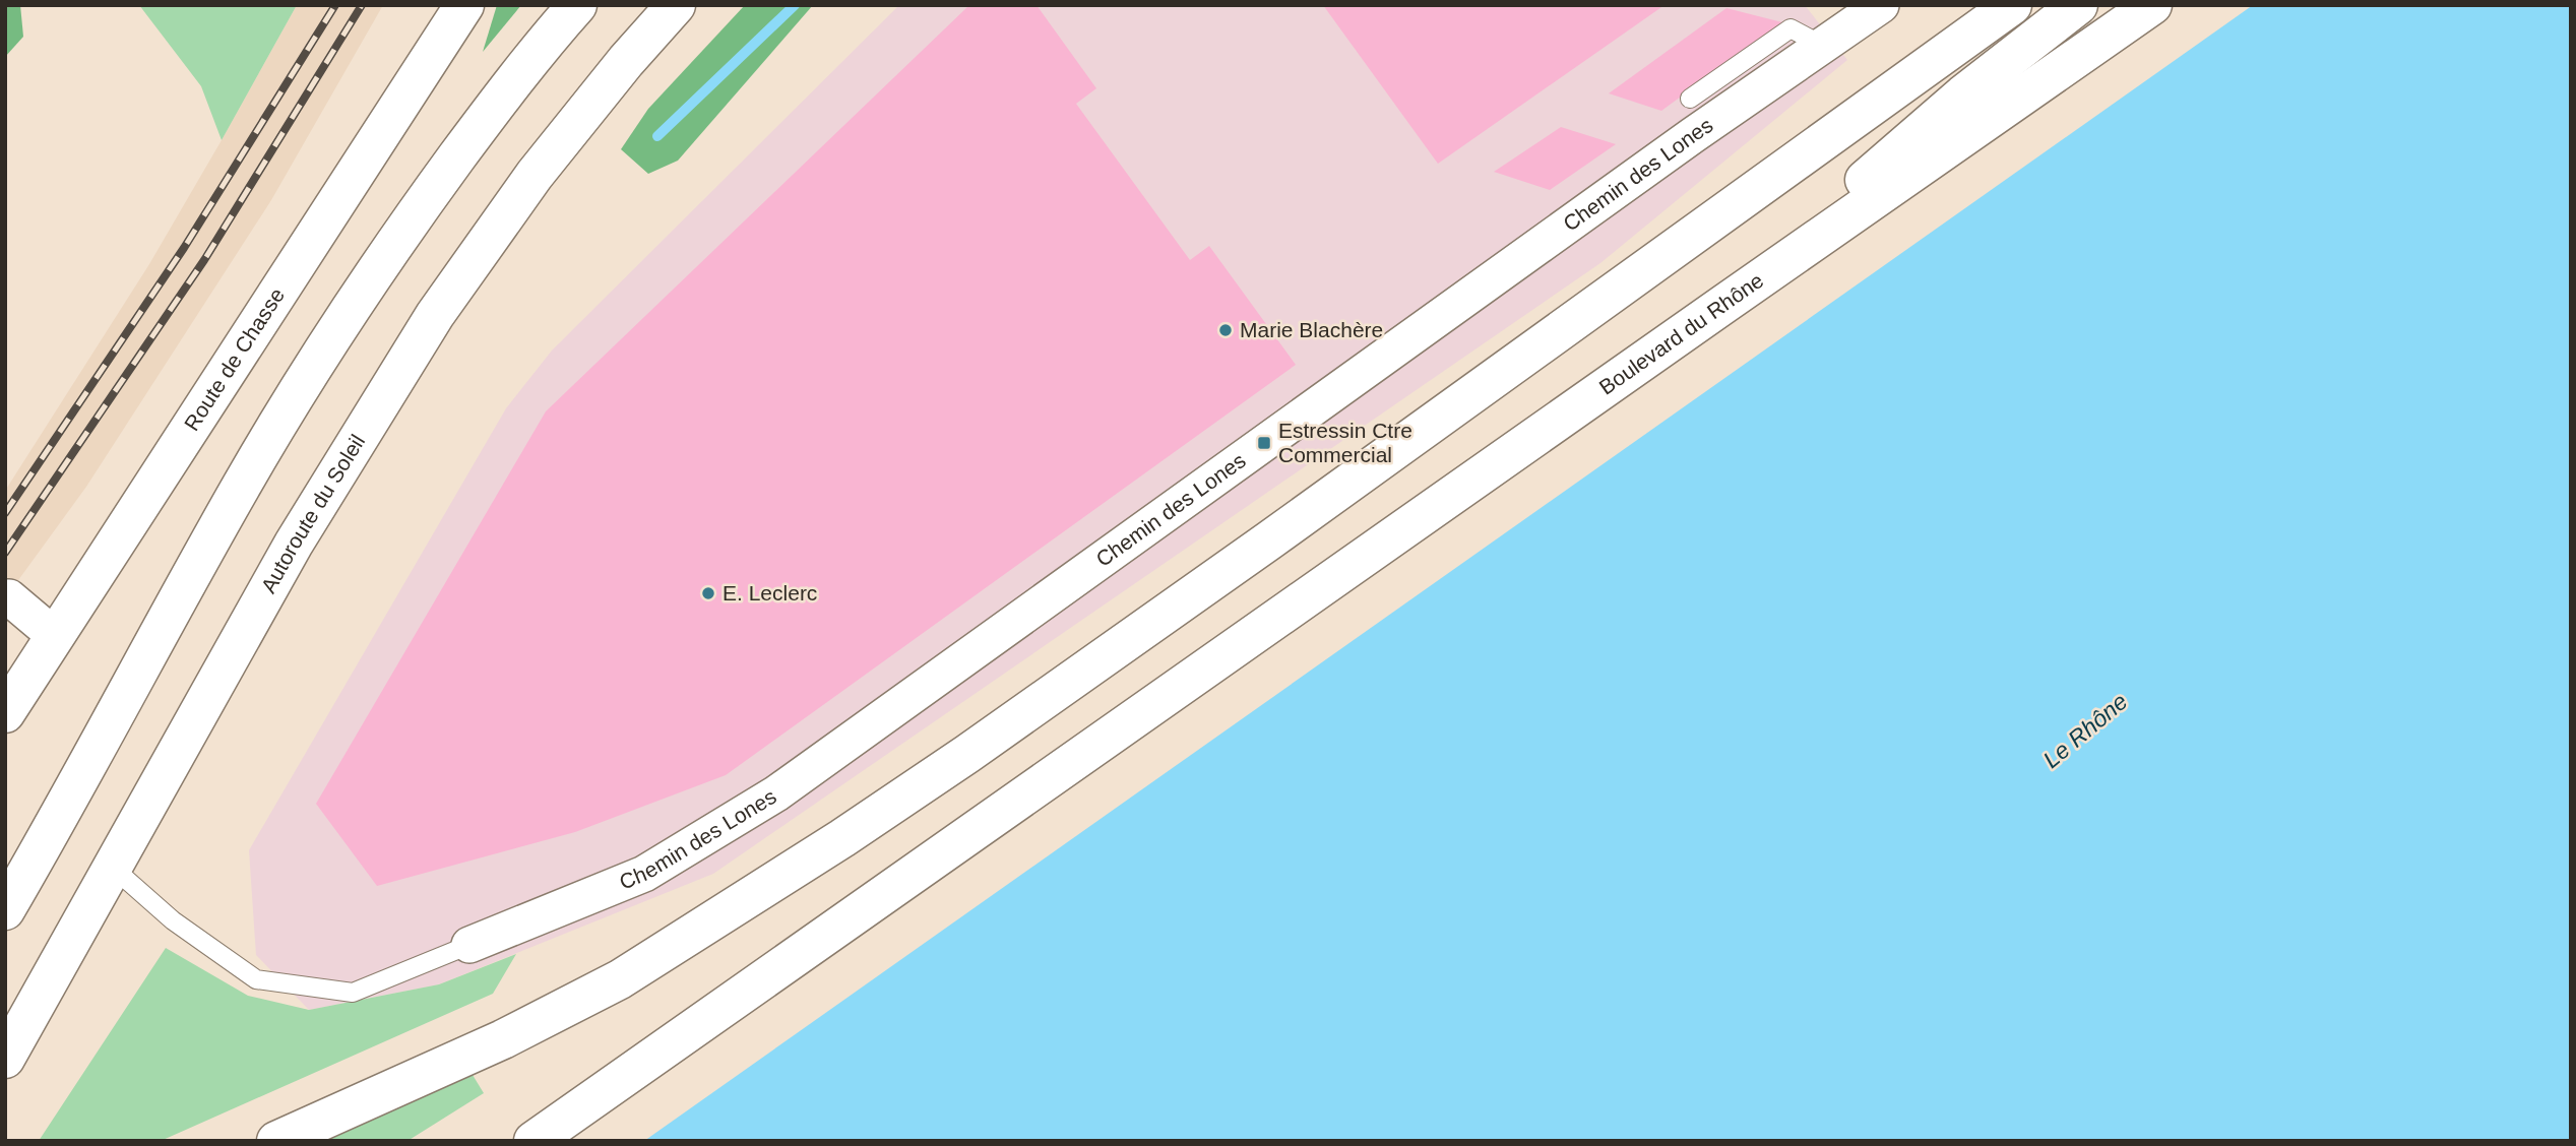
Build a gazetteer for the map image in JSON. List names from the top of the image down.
{
  "streets": {
    "main road": ["Boulevard du Rhône", "Route de Chasse", "Autoroute du Soleil"],
    "street": ["Chemin des Lones"]
  },
  "water": ["Le Rhône"],
  "places": {
    "other": ["Marie Blachère", "E. Leclerc"],
    "transit": ["Estressin Ctre Commercial"]
  }
}
